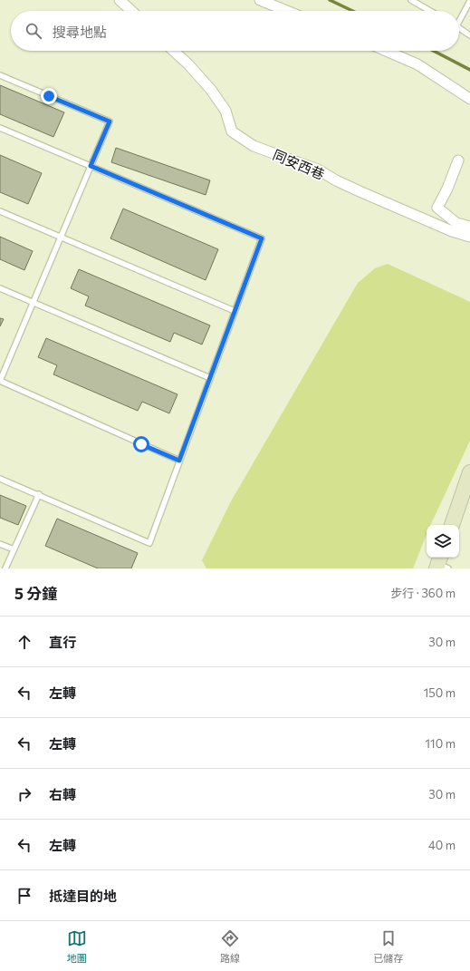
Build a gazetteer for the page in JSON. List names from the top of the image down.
{
  "streets": {
    "street": ["同安西巷"]
  },
  "page": {
    "search": "搜尋地點",
    "heading": ["5 分鐘", "步行 · 360 m"],
    "list": [
      ["直行", "30 m"],
      ["左轉", "150 m"],
      ["左轉", "110 m"],
      ["右轉", "30 m"],
      ["左轉", "40 m"],
      "抵達目的地"
    ],
    "nav": ["地圖", "路線", "已儲存"]
  }
}
